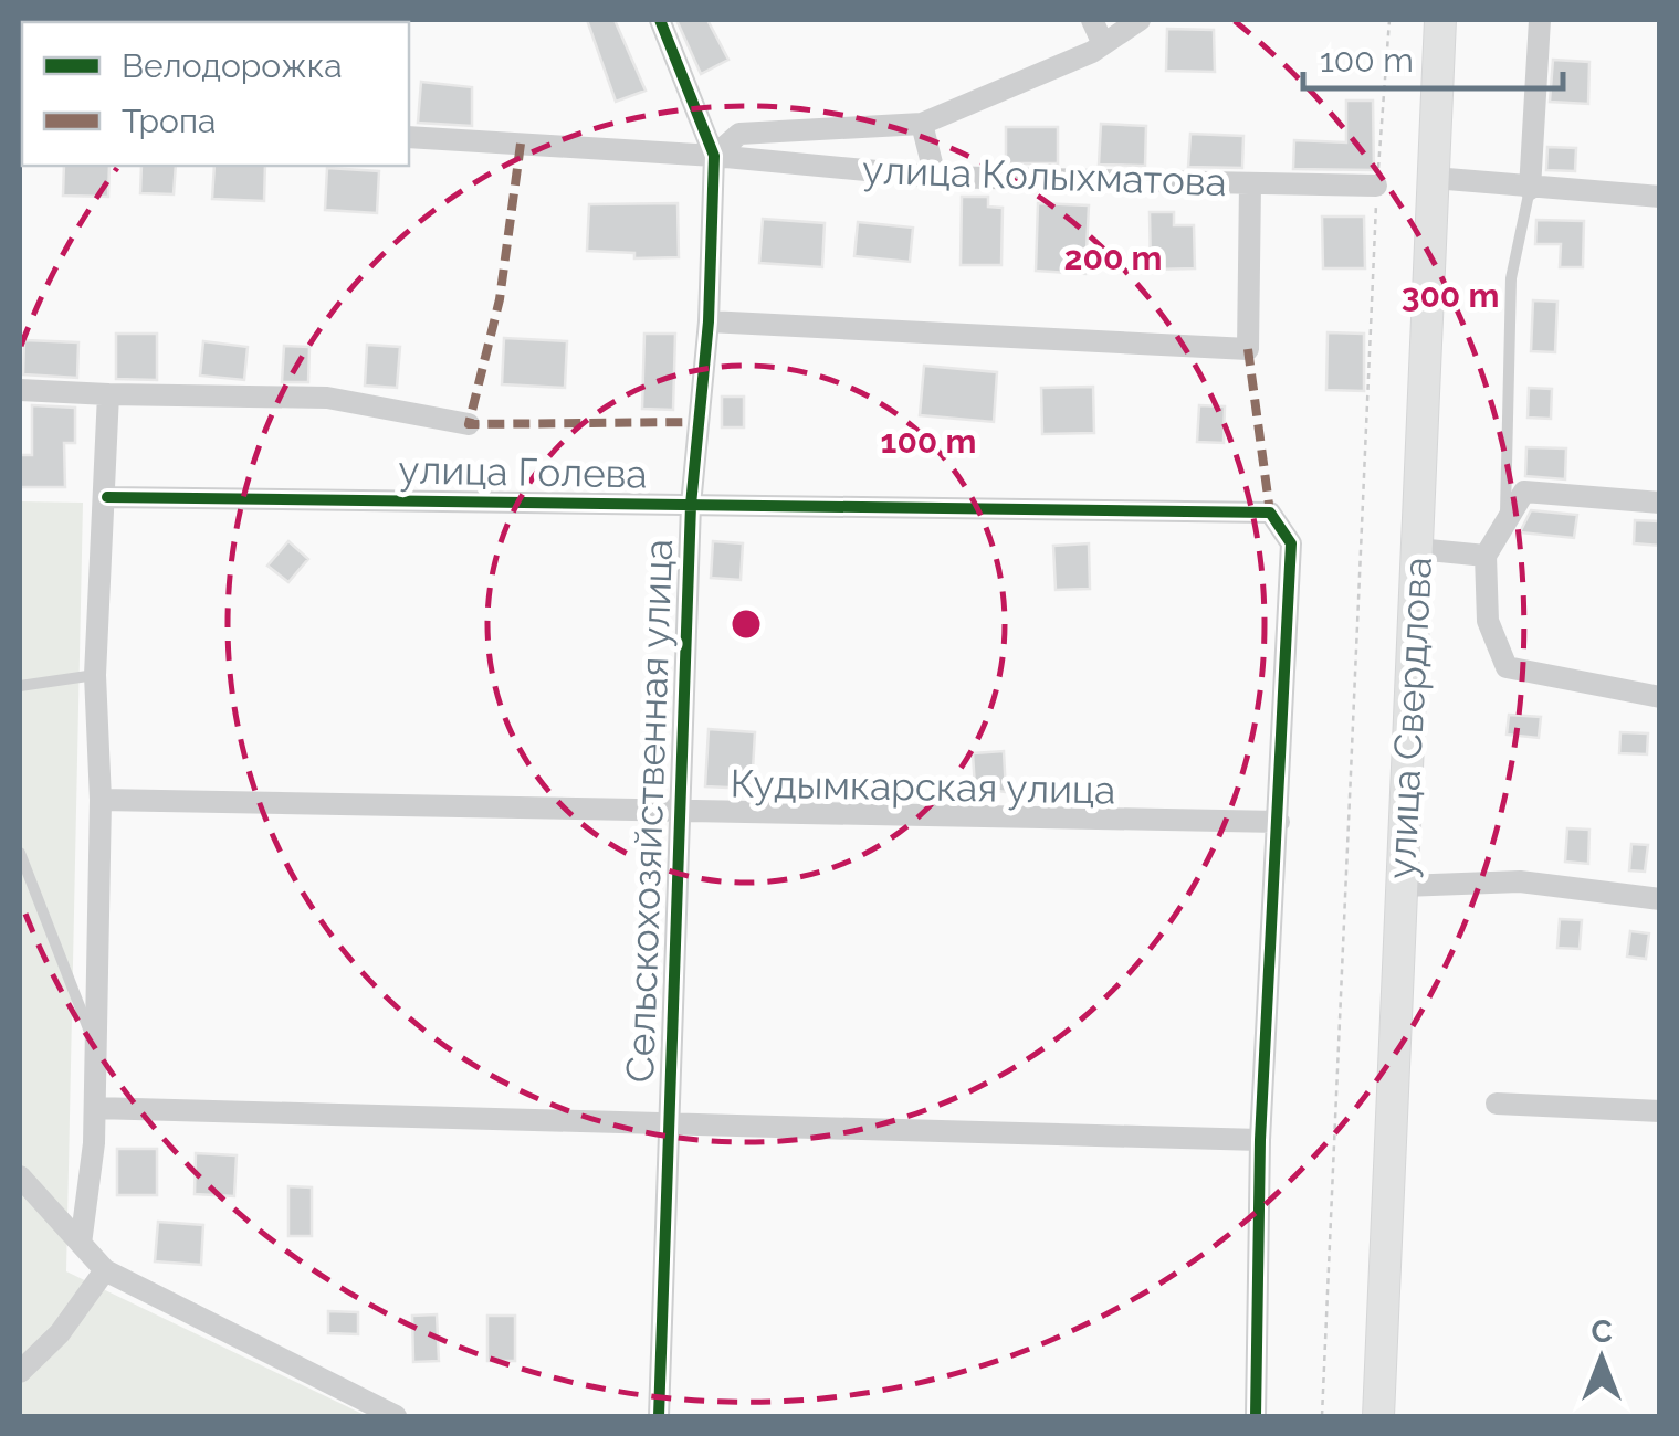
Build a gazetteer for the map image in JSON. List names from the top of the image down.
{
  "streets": {
    "main road": ["улица Свердлова"],
    "street": [
      "улица Колыхматова",
      "улица Голева",
      "Кудымкарская улица",
      "Сельскохозяйственная улица"
    ]
  },
  "crossings": [
    ["улица Колыхматова", "Сельскохозяйственная улица"],
    ["улица Голева", "Кудымкарская улица"],
    ["улица Голева", "Сельскохозяйственная улица"],
    ["Кудымкарская улица", "Сельскохозяйственная улица"]
  ],
  "legend": ["Велодорожка", "Тропа"],
  "scale_bar": "100 m",
  "north": "top",
  "rings": ["200 m", "300 m", "100 m"]
}
